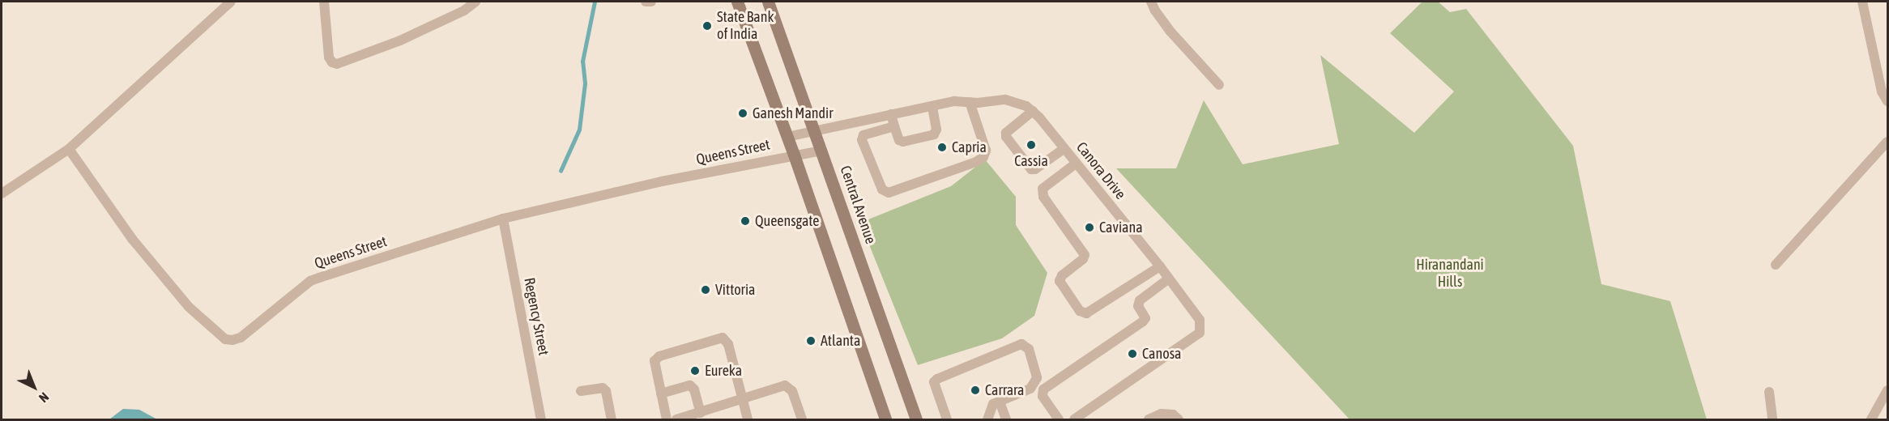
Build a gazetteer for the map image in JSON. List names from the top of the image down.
{
  "streets": {
    "main road": ["Central Avenue"],
    "street": ["Queens Street", "Canora Drive", "Regency Street"]
  },
  "crossings": [
    ["Queens Street", "Central Avenue"],
    ["Queens Street", "Regency Street"],
    ["Canora Drive", "Central Avenue"]
  ],
  "parks": ["Hiranandani Hills"],
  "places": [
    "State Bank of India",
    "Ganesh Mandir",
    "Cassia",
    "Capria",
    "Queensgate",
    "Caviana",
    "Vittoria",
    "Atlanta",
    "Canosa",
    "Eureka",
    "Carrara"
  ],
  "north": "bottom right"
}
